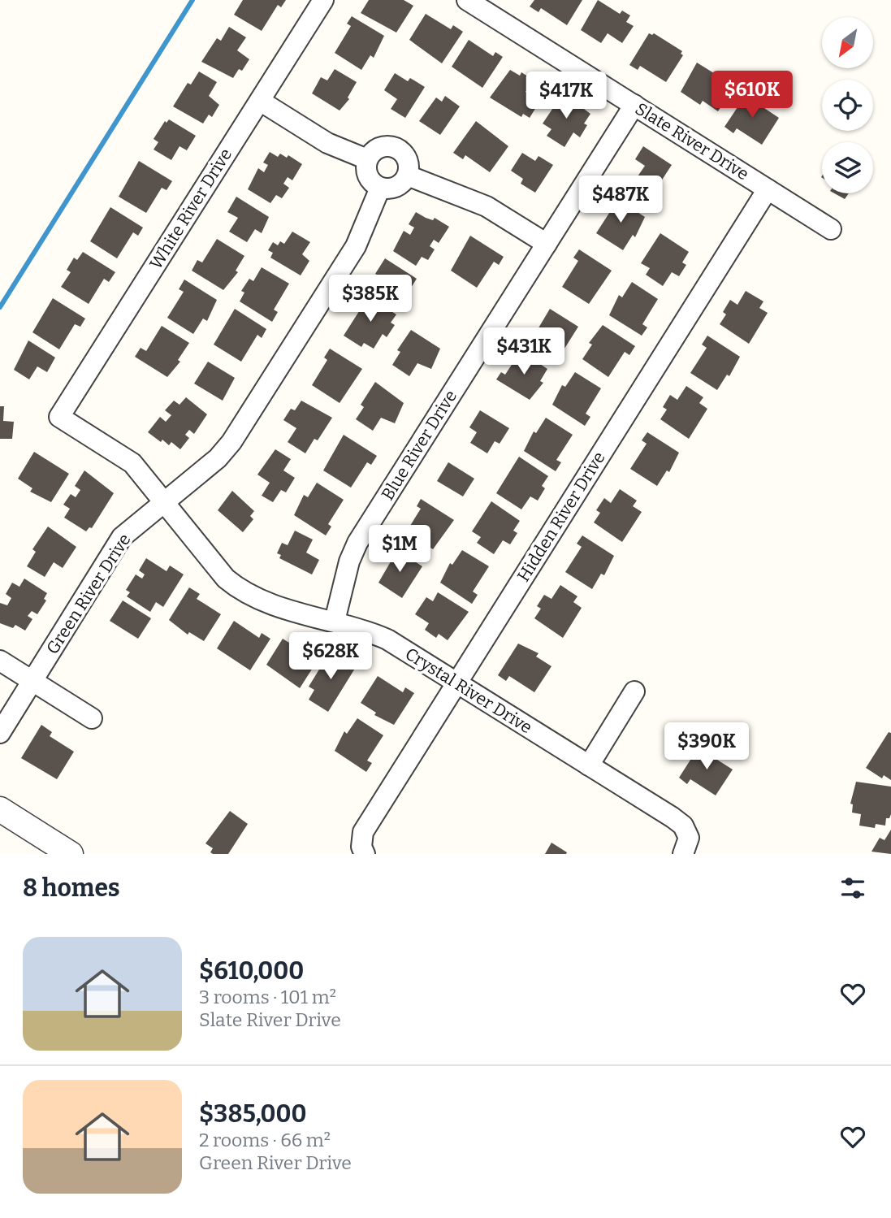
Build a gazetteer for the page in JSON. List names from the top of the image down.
{
  "streets": {
    "street": [
      "Slate River Drive",
      "White River Drive",
      "Blue River Drive",
      "Hidden River Drive",
      "Green River Drive",
      "Crystal River Drive"
    ]
  },
  "crossings": [
    ["Slate River Drive", "Blue River Drive"],
    ["Slate River Drive", "Hidden River Drive"],
    ["White River Drive", "Crystal River Drive"],
    ["Blue River Drive", "Crystal River Drive"],
    ["Hidden River Drive", "Crystal River Drive"],
    ["Green River Drive", "Crystal River Drive"]
  ],
  "north": "bottom left",
  "page": {
    "price": [
      "$610K",
      "$417K",
      "$487K",
      "$385K",
      "$431K",
      "$1M",
      "$628K",
      "$390K"
    ],
    "heading": "8 homes",
    "list": [
      {
        "name": "$610,000",
        "note": "3 rooms · 101 m² · Slate River Drive"
      },
      {
        "name": "$385,000",
        "note": "2 rooms · 66 m² · Green River Drive"
      }
    ]
  }
}
